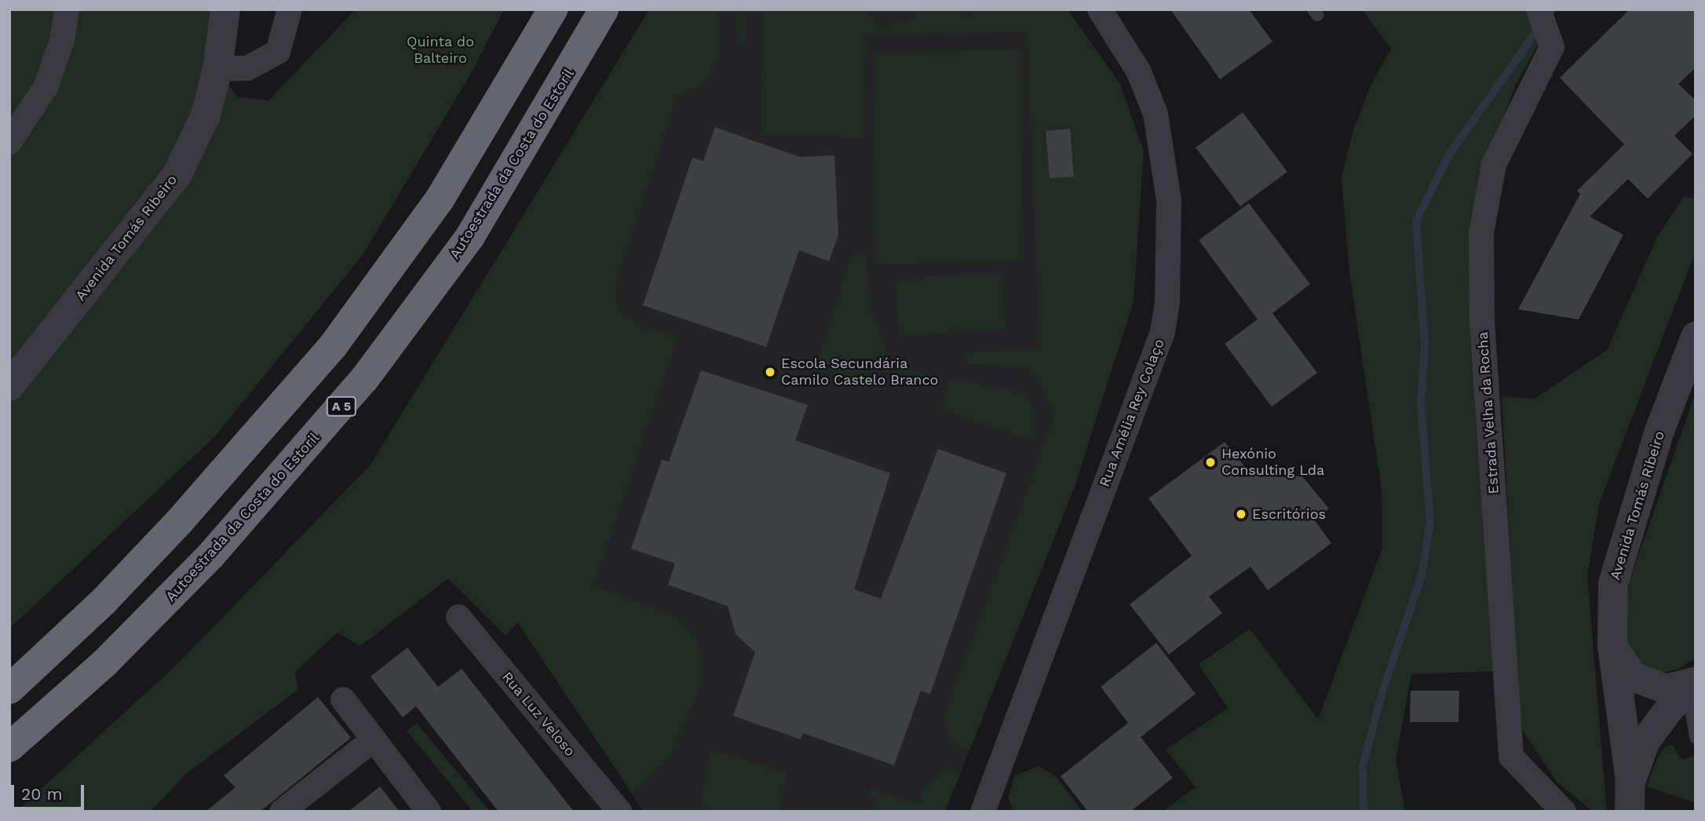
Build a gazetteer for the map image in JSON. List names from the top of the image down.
{
  "streets": {
    "highway": ["Autoestrada da Costa do Estoril", "A 5"],
    "street": [
      "Avenida Tomás Ribeiro",
      "Rua Amélia Rey Colaço",
      "Estrada Velha da Rocha",
      "Rua Luz Veloso"
    ]
  },
  "parks": ["Quinta do Balteiro"],
  "places": ["Escola Secundária Camilo Castelo Branco", "Hexónio Consulting Lda", "Escritórios"],
  "scale_bar": "20 m"
}
